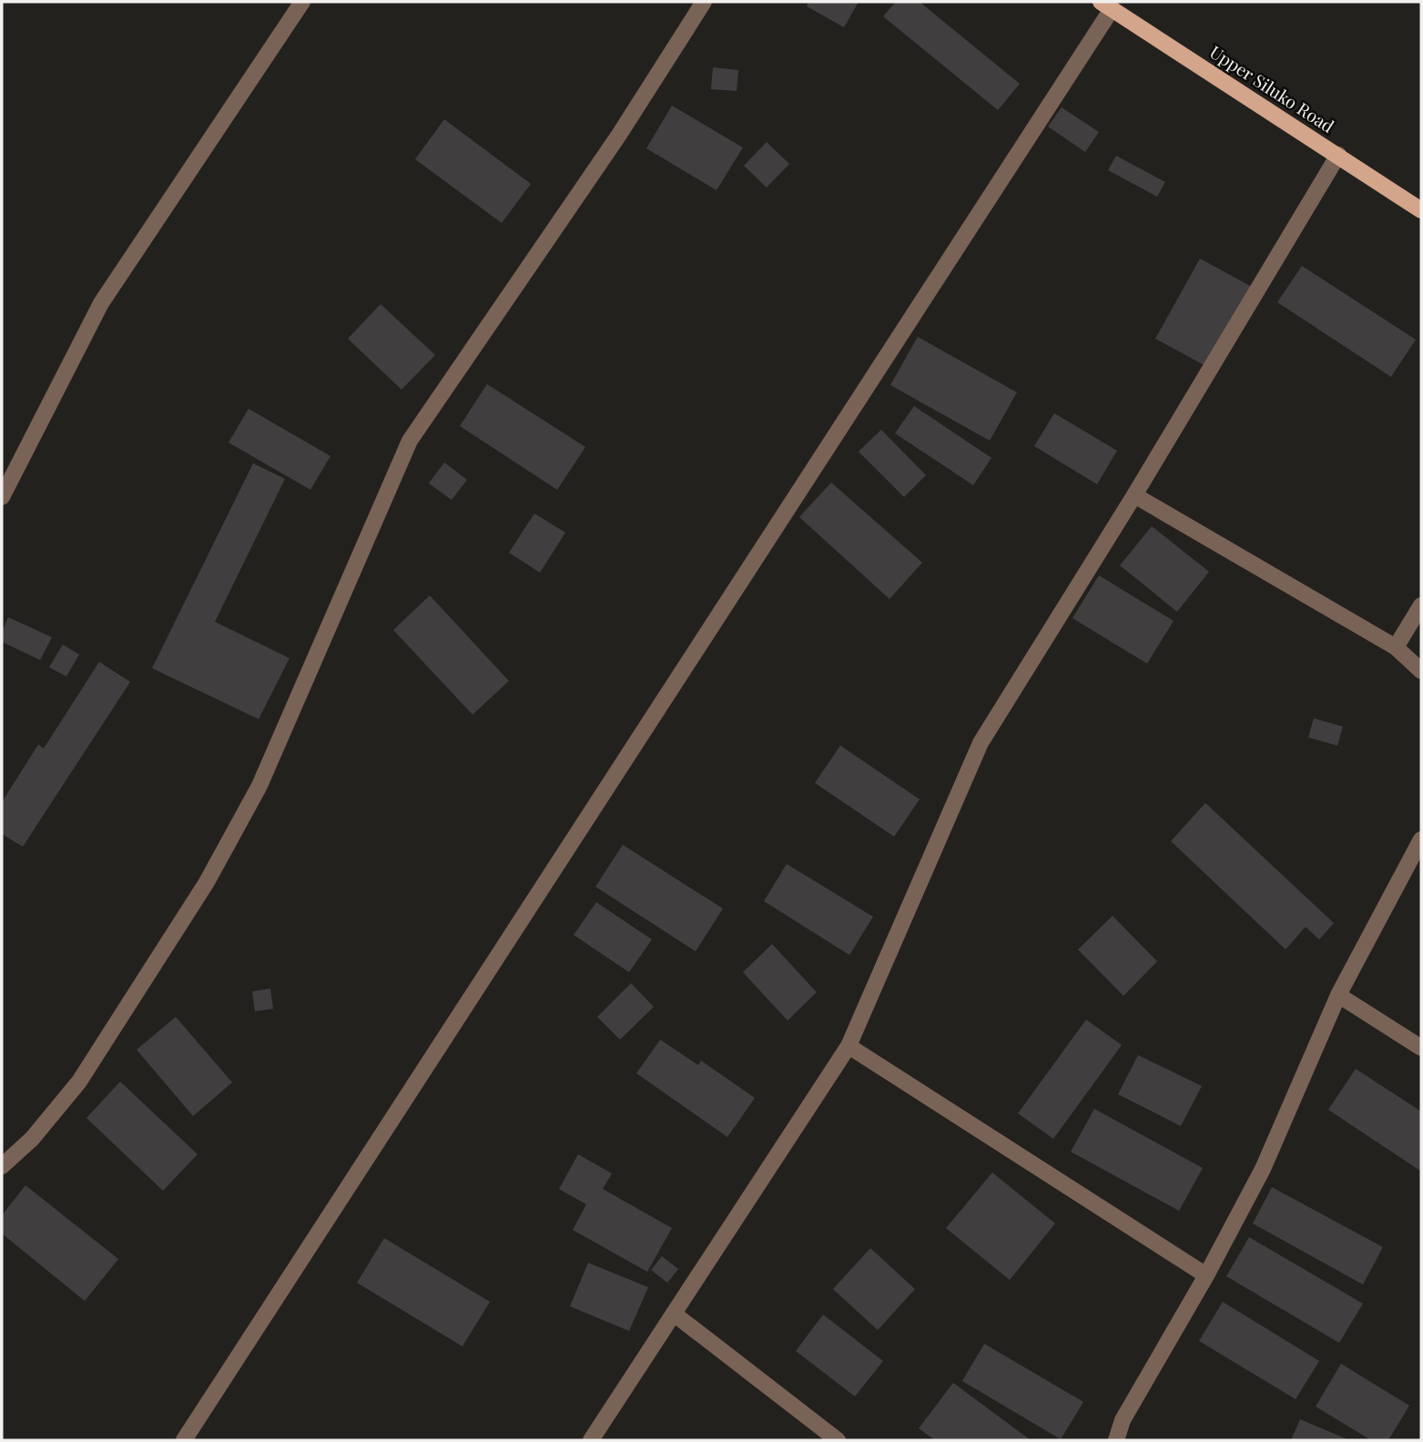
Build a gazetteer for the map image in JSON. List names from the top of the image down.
{
  "streets": {
    "main road": ["Upper Siluko Road"]
  }
}
